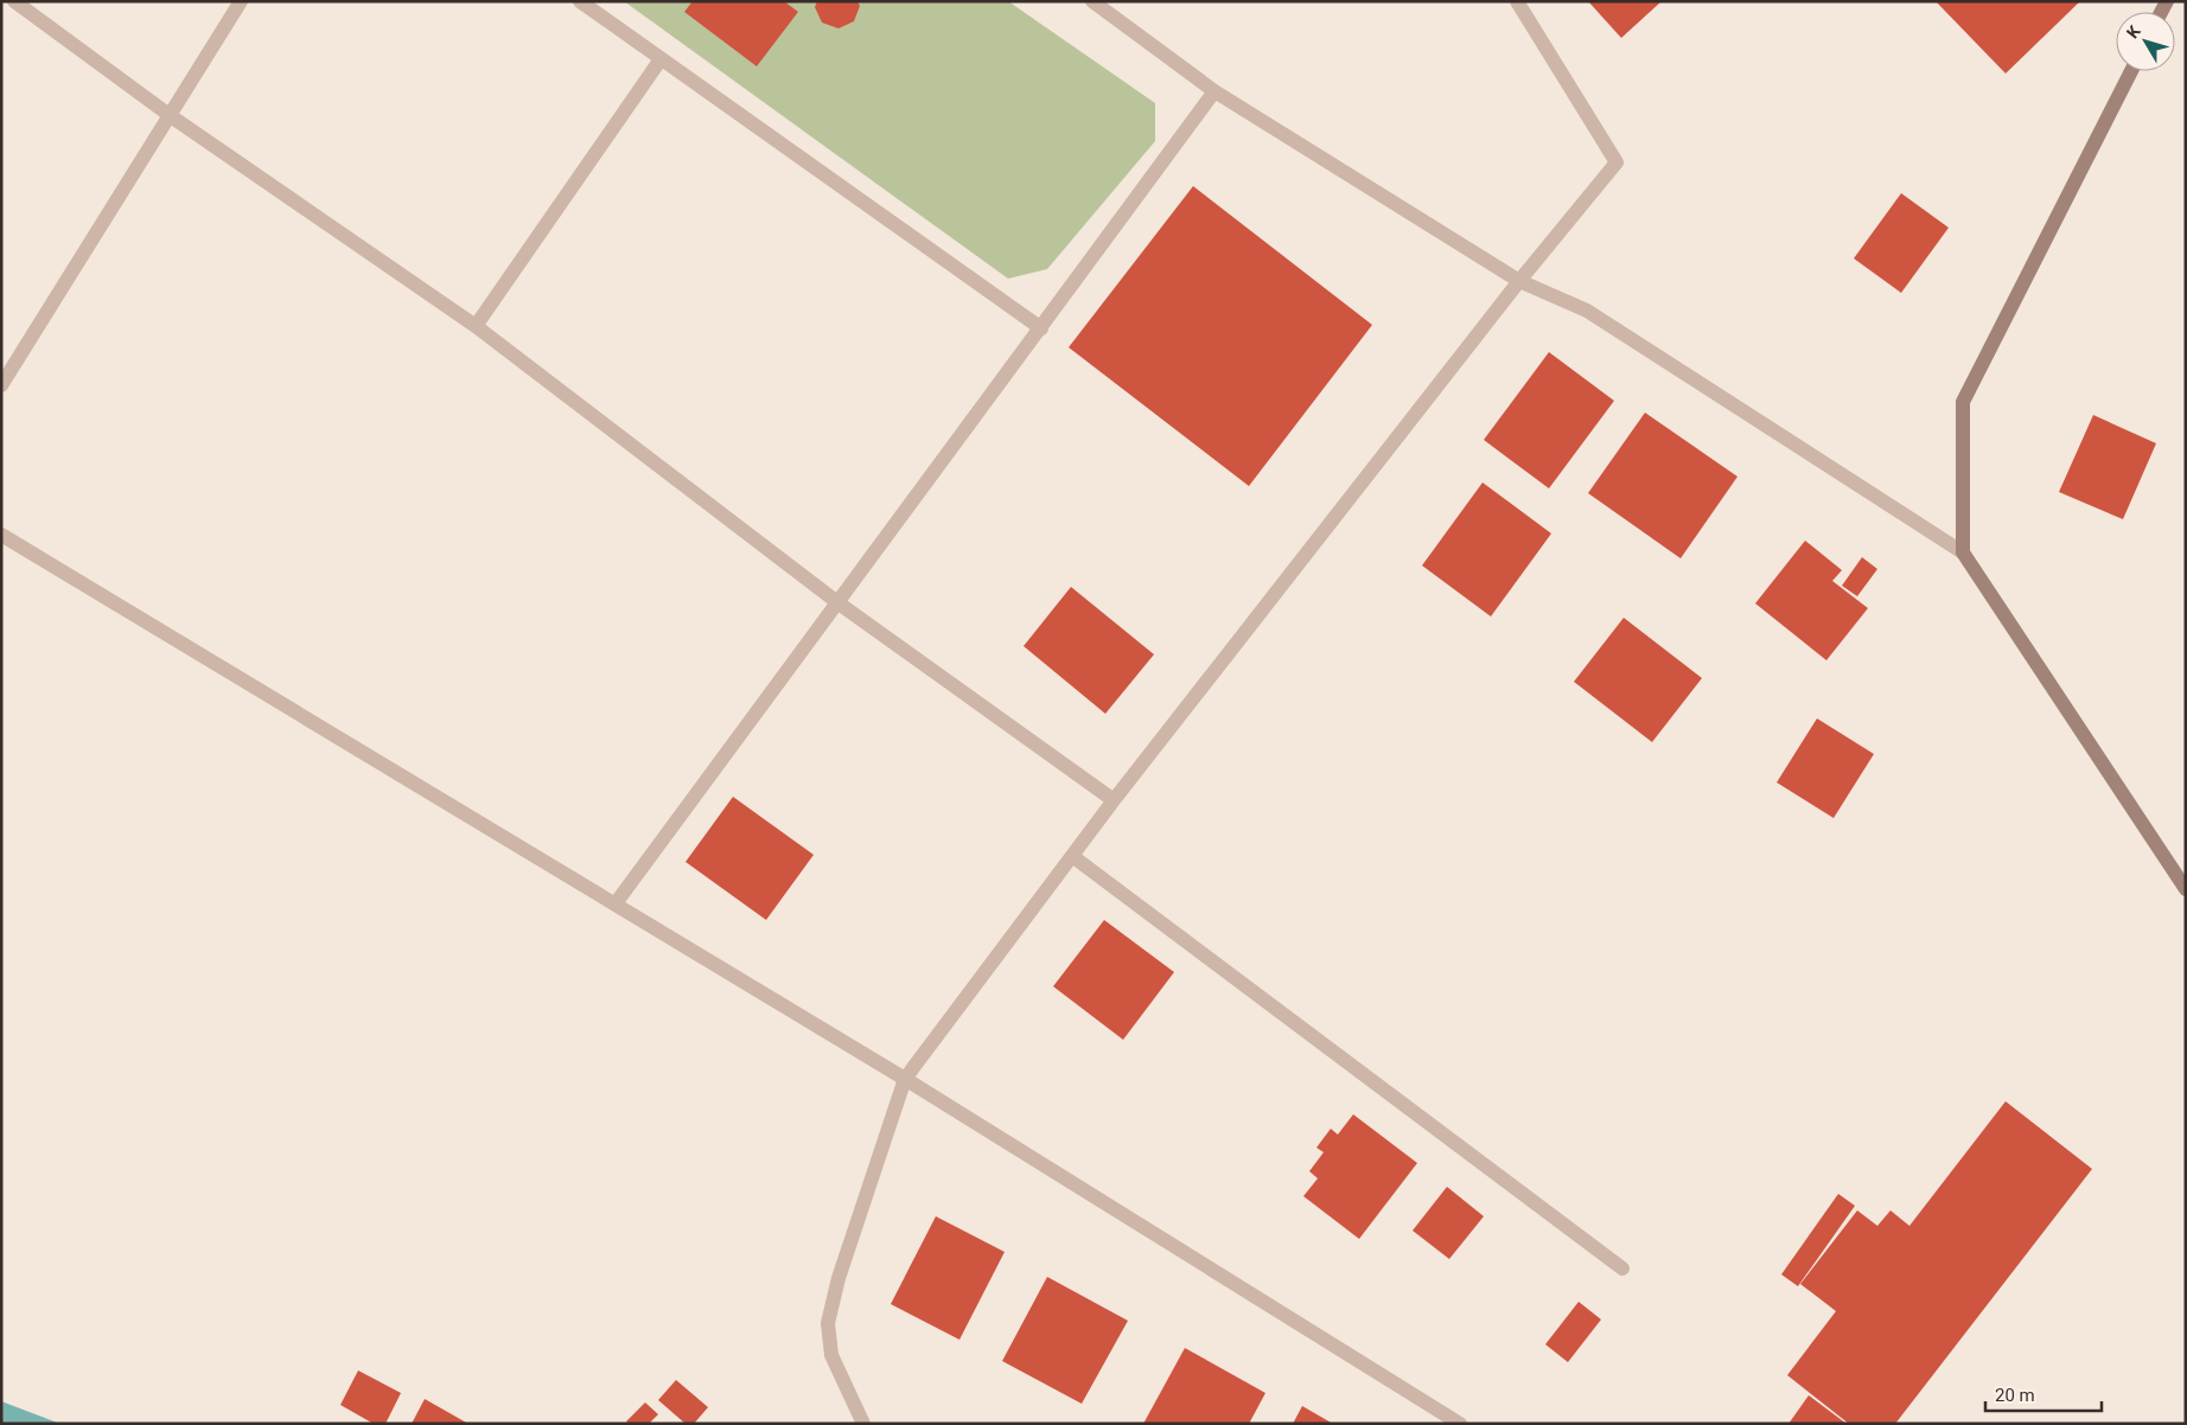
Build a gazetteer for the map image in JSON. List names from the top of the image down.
{
  "scale_bar": "20 m",
  "north": "top left"
}
